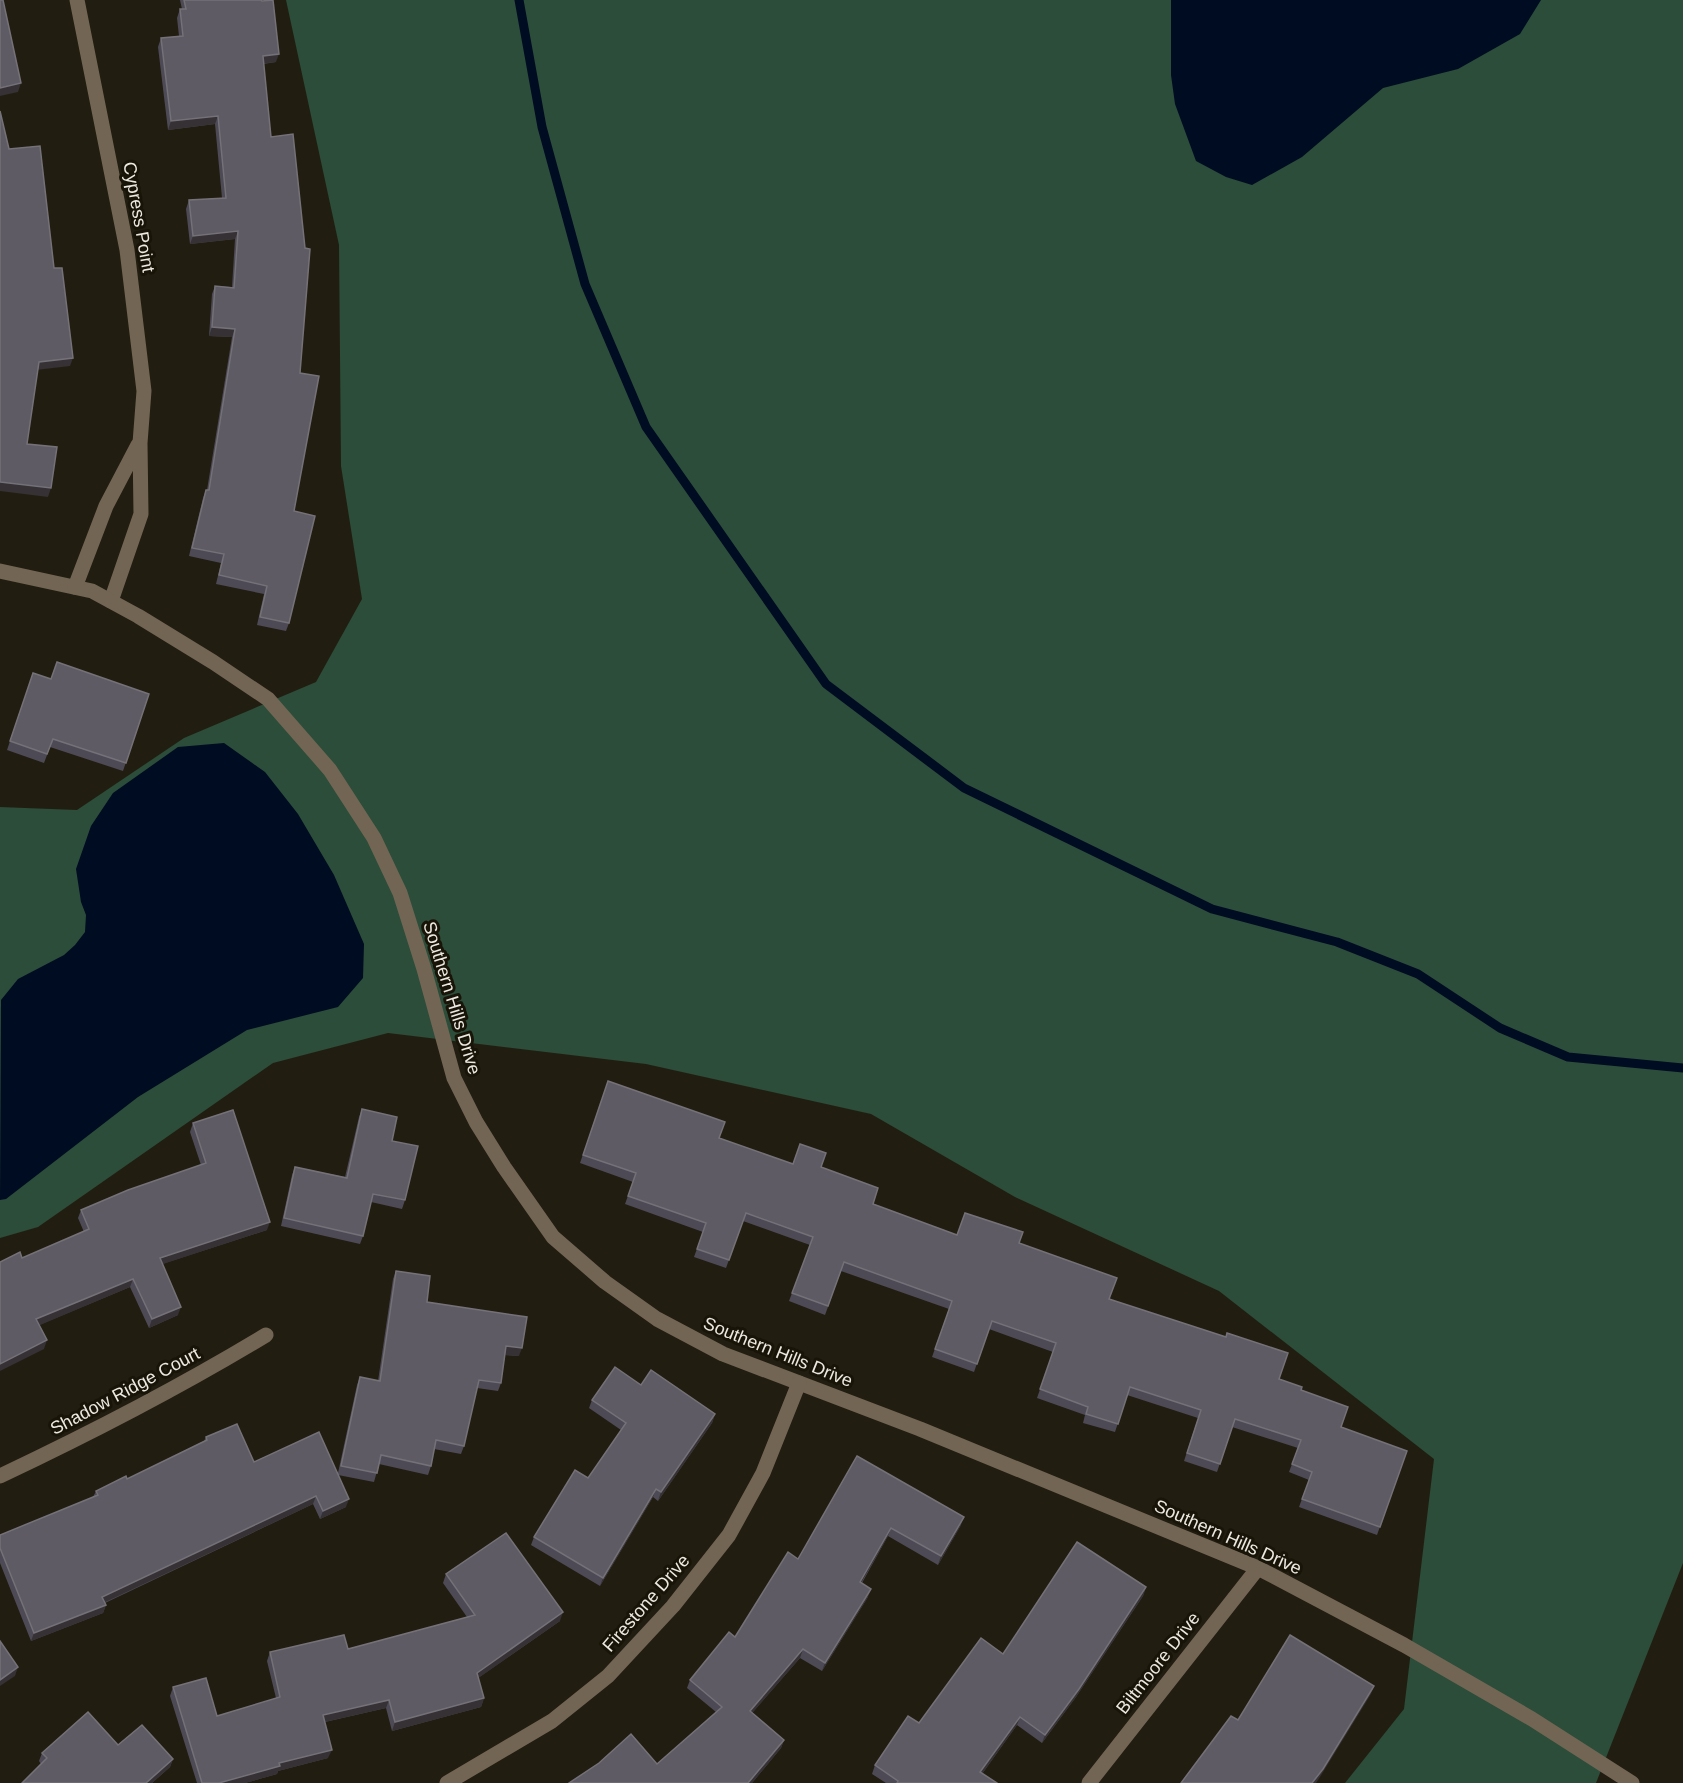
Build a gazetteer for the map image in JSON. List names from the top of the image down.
{
  "streets": {
    "street": [
      "Cypress Point",
      "Southern Hills Drive",
      "Shadow Ridge Court",
      "Firestone Drive",
      "Biltmoore Drive"
    ]
  },
  "crossings": [
    ["Cypress Point", "Southern Hills Drive"],
    ["Southern Hills Drive", "Firestone Drive"],
    ["Southern Hills Drive", "Biltmoore Drive"]
  ]
}
